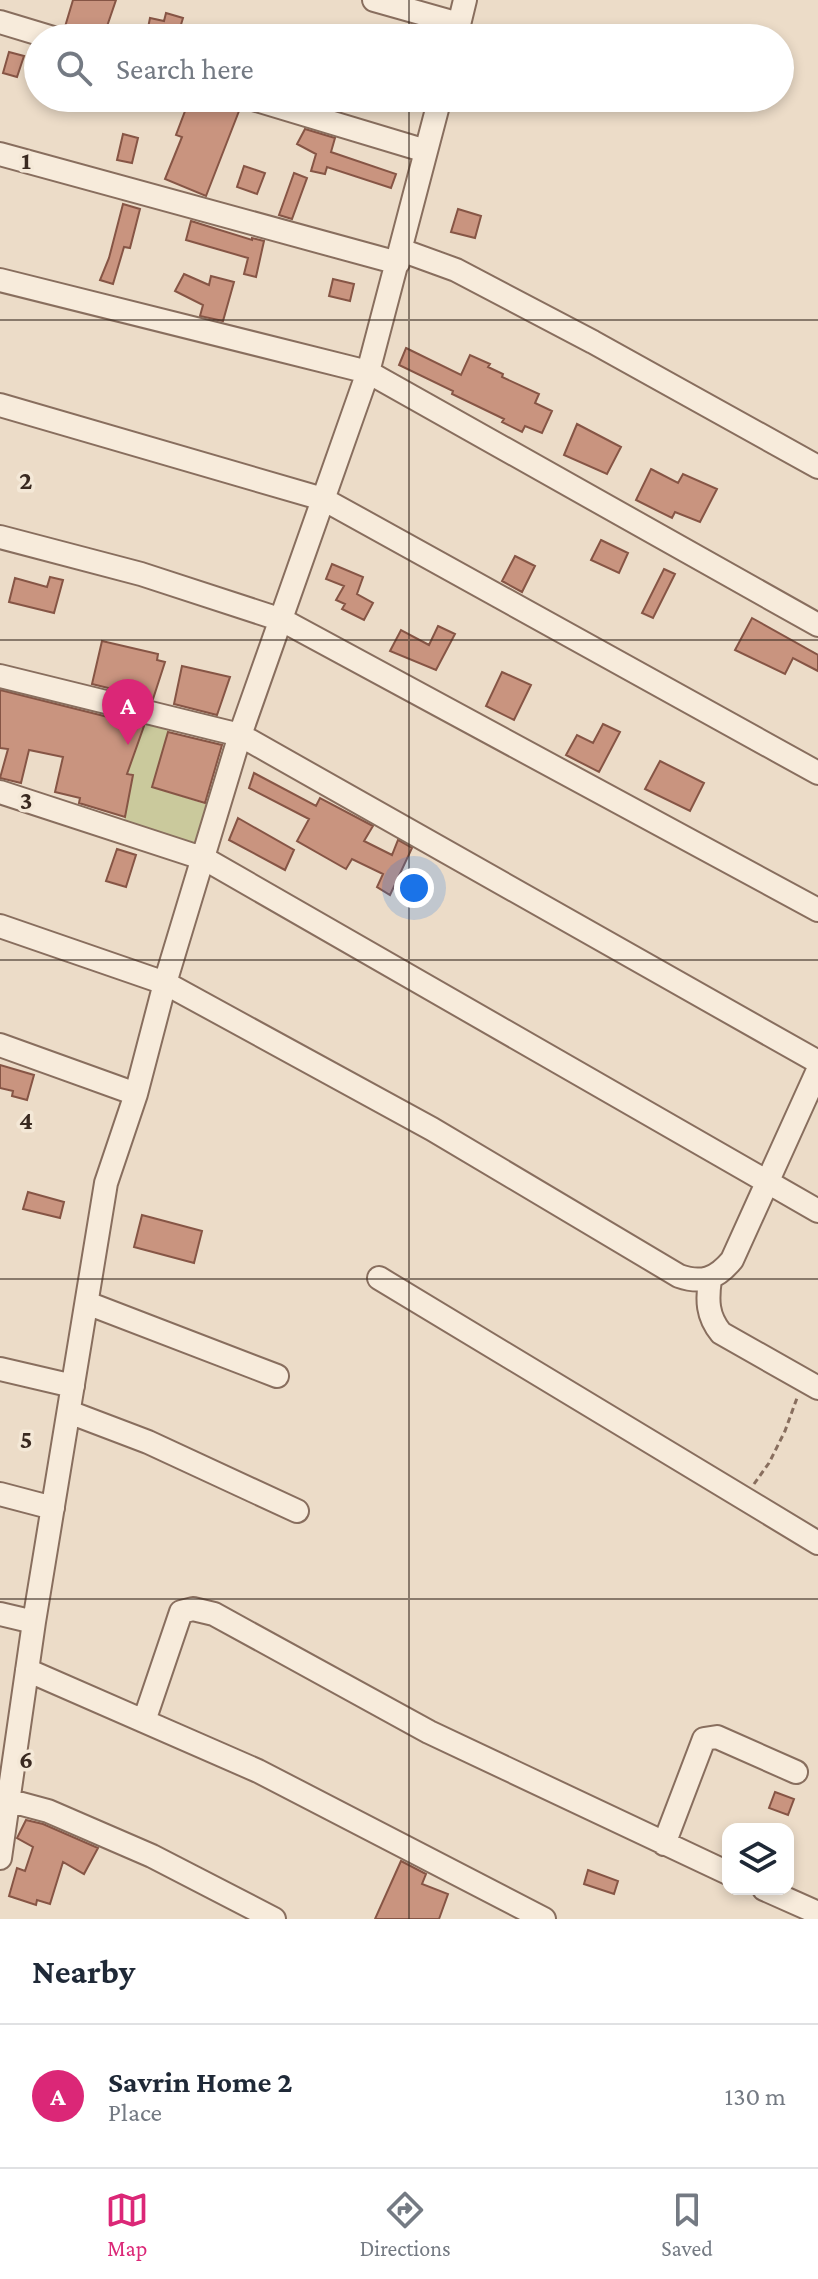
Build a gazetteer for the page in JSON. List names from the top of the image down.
{
  "page": {
    "search": "Search here",
    "pins": "A",
    "heading": "Nearby",
    "list": [
      {
        "mark": "A",
        "name": "Savrin Home 2",
        "note": "Place",
        "value": "130 m"
      }
    ],
    "nav": ["Map", "Directions", "Saved"]
  },
  "grid": {
    "rows": [
      "1",
      "2",
      "3",
      "4",
      "5",
      "6"
    ]
  }
}
